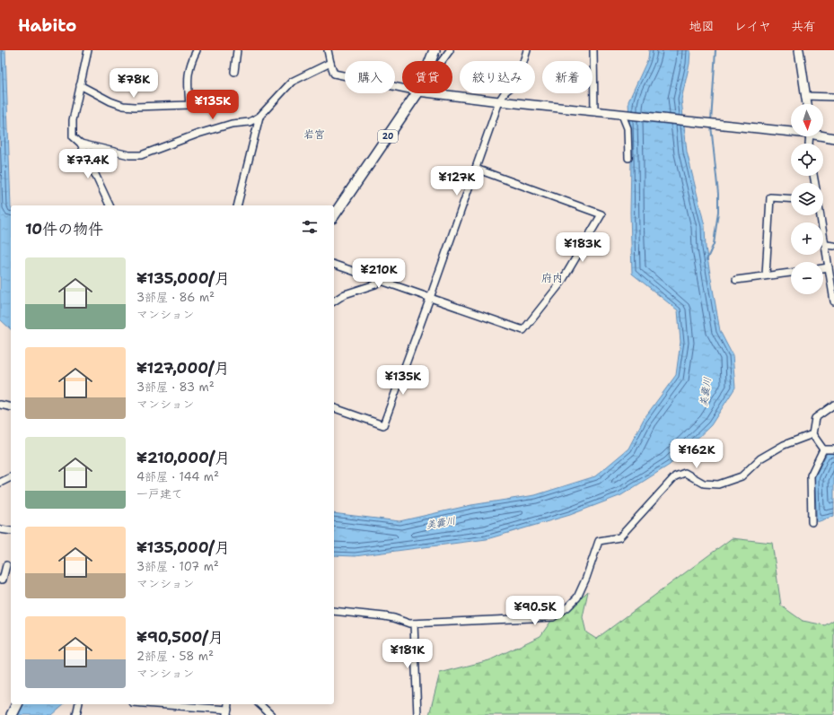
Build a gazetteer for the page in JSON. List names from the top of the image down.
{
  "streets": {
    "main road": ["20"]
  },
  "districts": ["岩宮", "府内"],
  "water": ["美嚢川"],
  "north": "bottom",
  "page": {
    "header": "Habito",
    "nav": ["地図", "レイヤ", "共有"],
    "chip": [
      "購入",
      "賃貸",
      "絞り込み",
      "新着"
    ],
    "price": [
      "¥78K",
      "¥135K",
      "¥77.4K",
      "¥127K",
      "¥183K",
      "¥210K",
      "¥135K",
      "¥162K",
      "¥90.5K",
      "¥181K"
    ],
    "map_buttons": ["+", "−"],
    "heading": "10件の物件",
    "list": [
      {
        "name": "¥135,000/月",
        "note": "3部屋 · 86 m² · マンション"
      },
      {
        "name": "¥127,000/月",
        "note": "3部屋 · 83 m² · マンション"
      },
      {
        "name": "¥210,000/月",
        "note": "4部屋 · 144 m² · 一戸建て"
      },
      {
        "name": "¥135,000/月",
        "note": "3部屋 · 107 m² · マンション"
      },
      {
        "name": "¥90,500/月",
        "note": "2部屋 · 58 m² · マンション"
      }
    ]
  }
}
